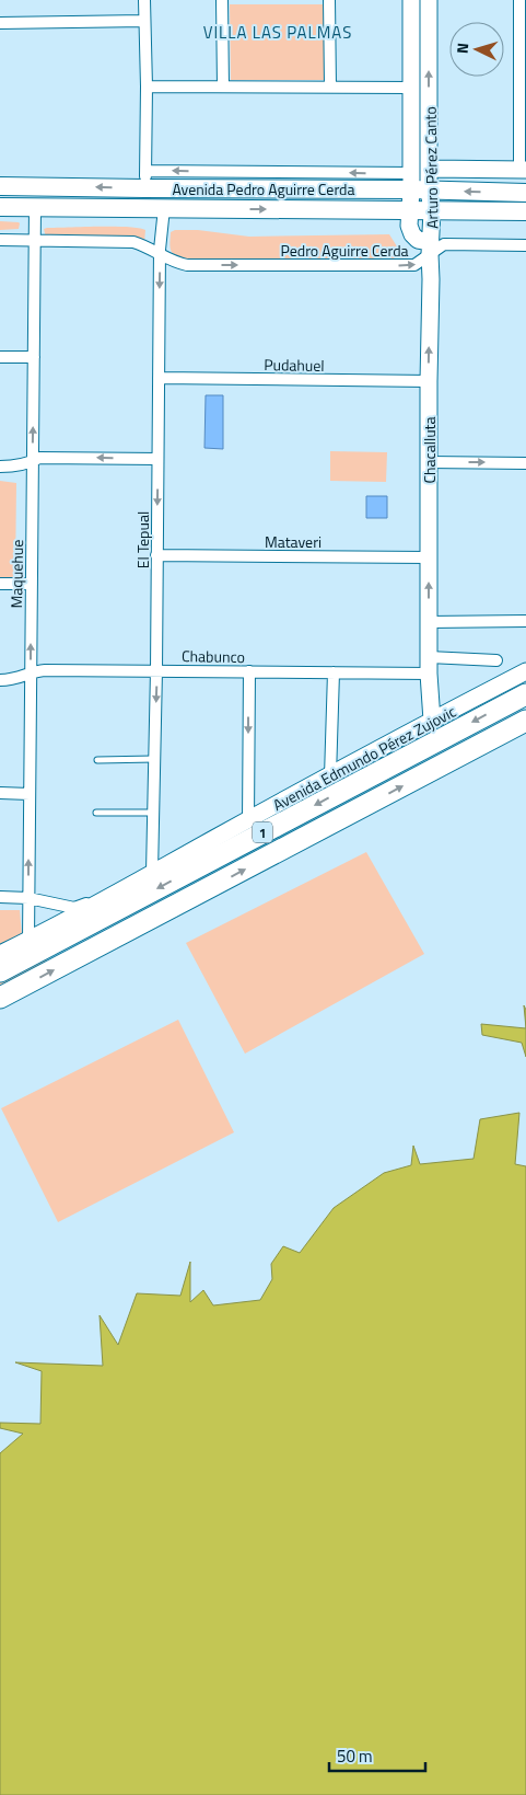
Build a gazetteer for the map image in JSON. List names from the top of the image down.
{
  "streets": {
    "highway": ["Avenida Edmundo Pérez Zujovic", "1"],
    "main road": ["Arturo Pérez Canto", "Avenida Pedro Aguirre Cerda", "Chacalluta"],
    "street": [
      "Pedro Aguirre Cerda",
      "Pudahuel",
      "El Tepual",
      "Mataveri",
      "Maquehue",
      "Chabunco"
    ]
  },
  "crossings": [
    ["Arturo Pérez Canto", "Avenida Pedro Aguirre Cerda"],
    ["Arturo Pérez Canto", "Pedro Aguirre Cerda"],
    ["Arturo Pérez Canto", "Chacalluta"],
    ["Avenida Pedro Aguirre Cerda", "El Tepual"],
    ["Avenida Pedro Aguirre Cerda", "Maquehue"],
    ["Pedro Aguirre Cerda", "Chacalluta"],
    ["Pedro Aguirre Cerda", "El Tepual"],
    ["Pedro Aguirre Cerda", "Maquehue"],
    ["Pudahuel", "Chacalluta"],
    ["Pudahuel", "El Tepual"],
    ["Chacalluta", "Mataveri"],
    ["Chacalluta", "Chabunco"],
    ["Chacalluta", "Avenida Edmundo Pérez Zujovic"],
    ["El Tepual", "Mataveri"],
    ["El Tepual", "Chabunco"],
    ["El Tepual", "Avenida Edmundo Pérez Zujovic"],
    ["Maquehue", "Chabunco"],
    ["Maquehue", "Avenida Edmundo Pérez Zujovic"]
  ],
  "one_way": [
    "Pedro Aguirre Cerda",
    "Chacalluta",
    "El Tepual",
    "Maquehue"
  ],
  "districts": ["VILLA LAS PALMAS"],
  "scale_bar": "50 m",
  "north": "left"
}
